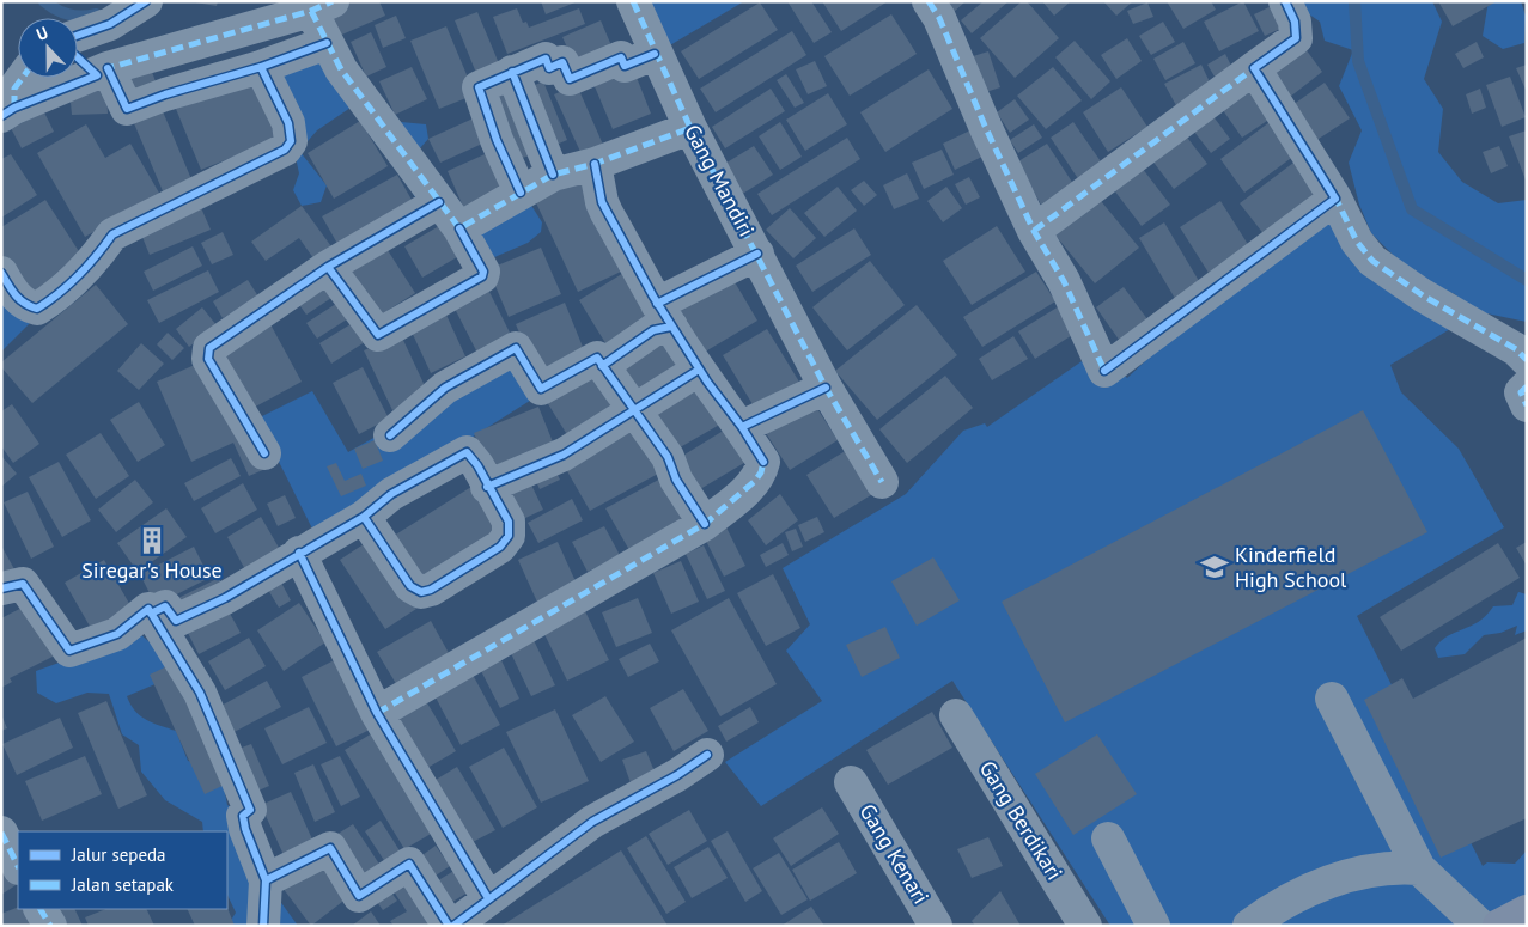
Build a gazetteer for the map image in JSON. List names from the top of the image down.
{
  "streets": {
    "street": ["Gang Mandiri", "Gang Berdikari", "Gang Kenari"]
  },
  "places": {
    "building": ["Siregar's House"],
    "school or university": ["Kinderfield High School"]
  },
  "legend": ["Jalur sepeda", "Jalan setapak"],
  "north": "top"
}
